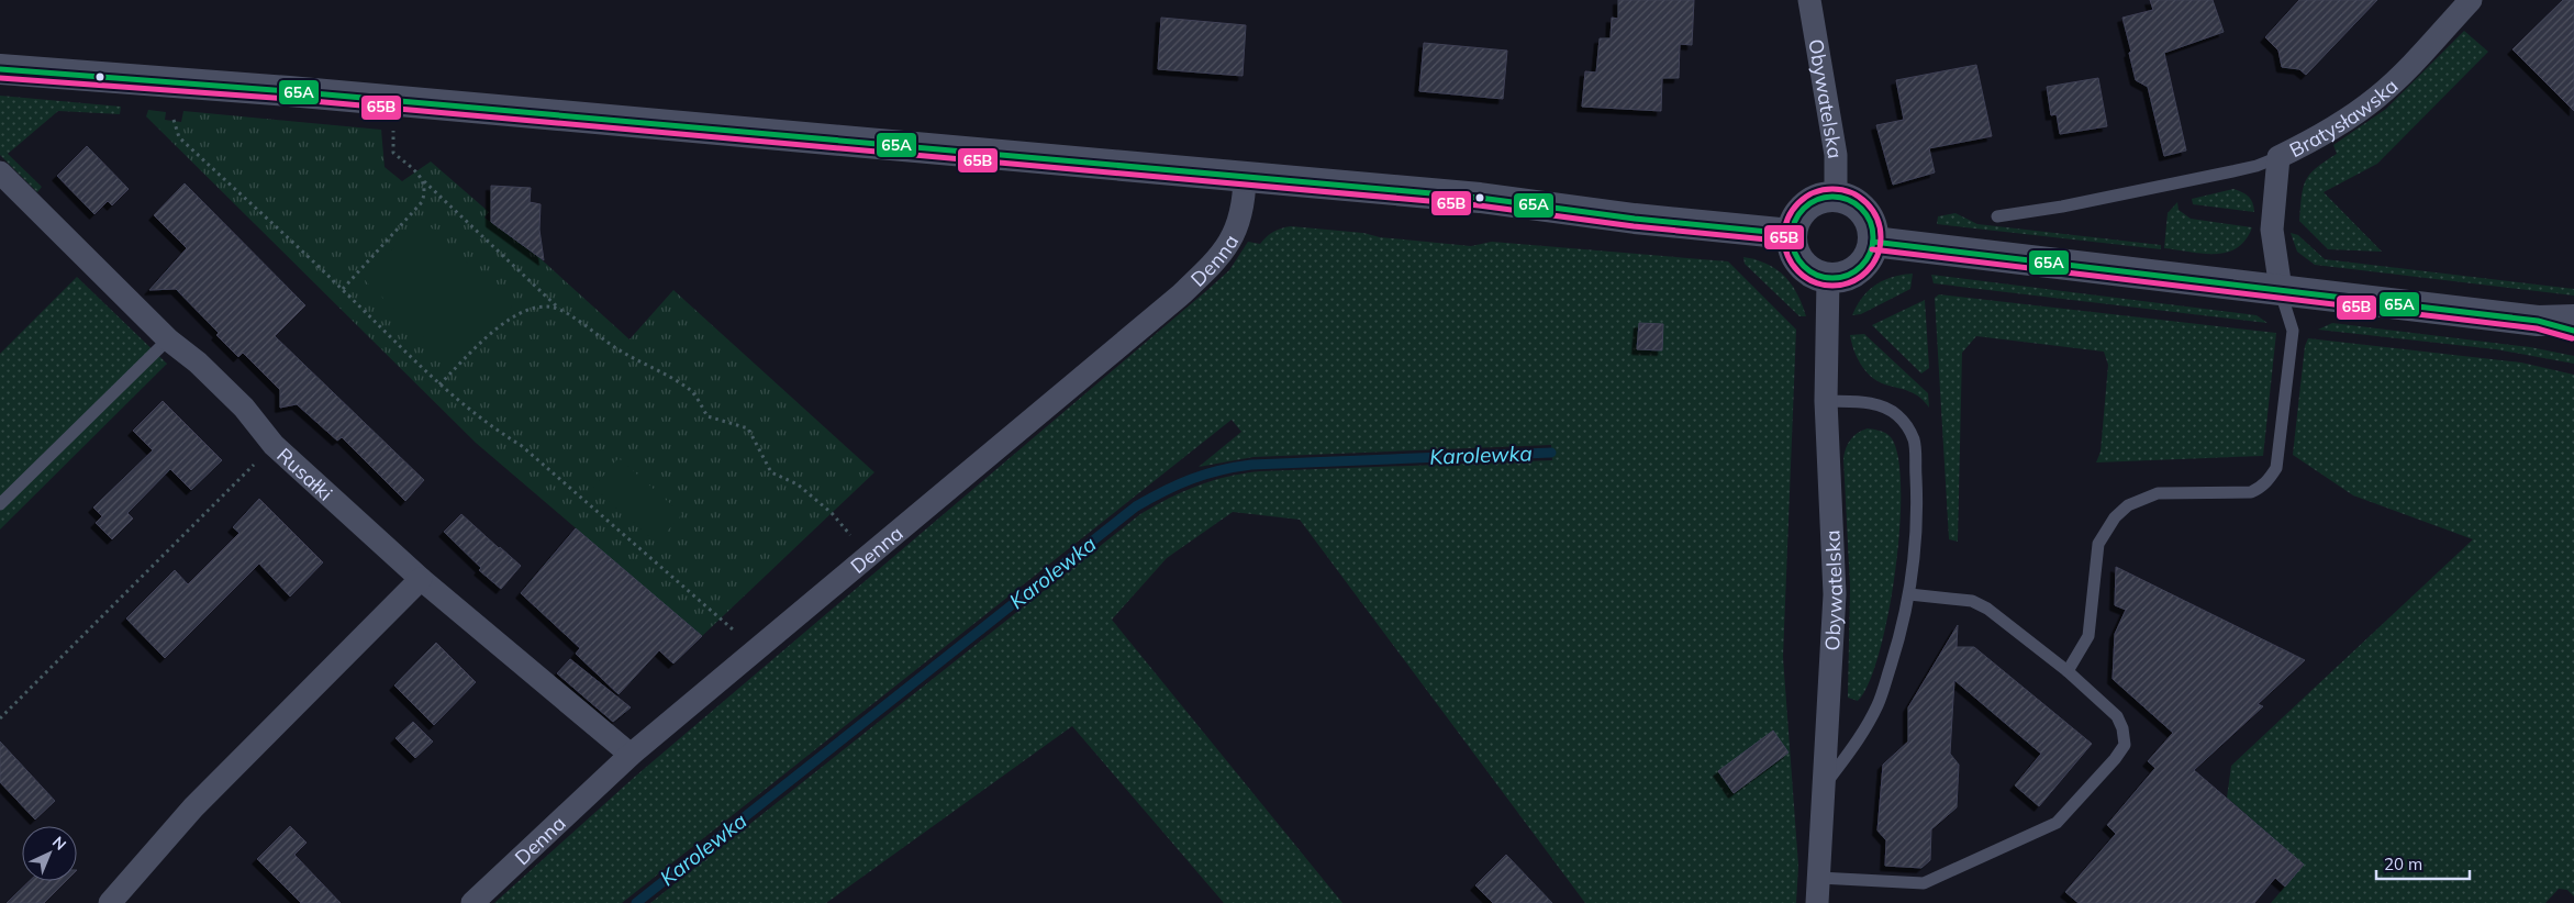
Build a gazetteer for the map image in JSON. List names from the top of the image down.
{
  "streets": {
    "street": [
      "Obywatelska",
      "Bratysławska",
      "Denna",
      "Rusałki"
    ]
  },
  "crossings": [
    ["Denna", "Rusałki"]
  ],
  "water": ["Karolewka"],
  "lines": ["transit line 65A", "transit line 65B"],
  "scale_bar": "20 m",
  "north": "top right"
}
